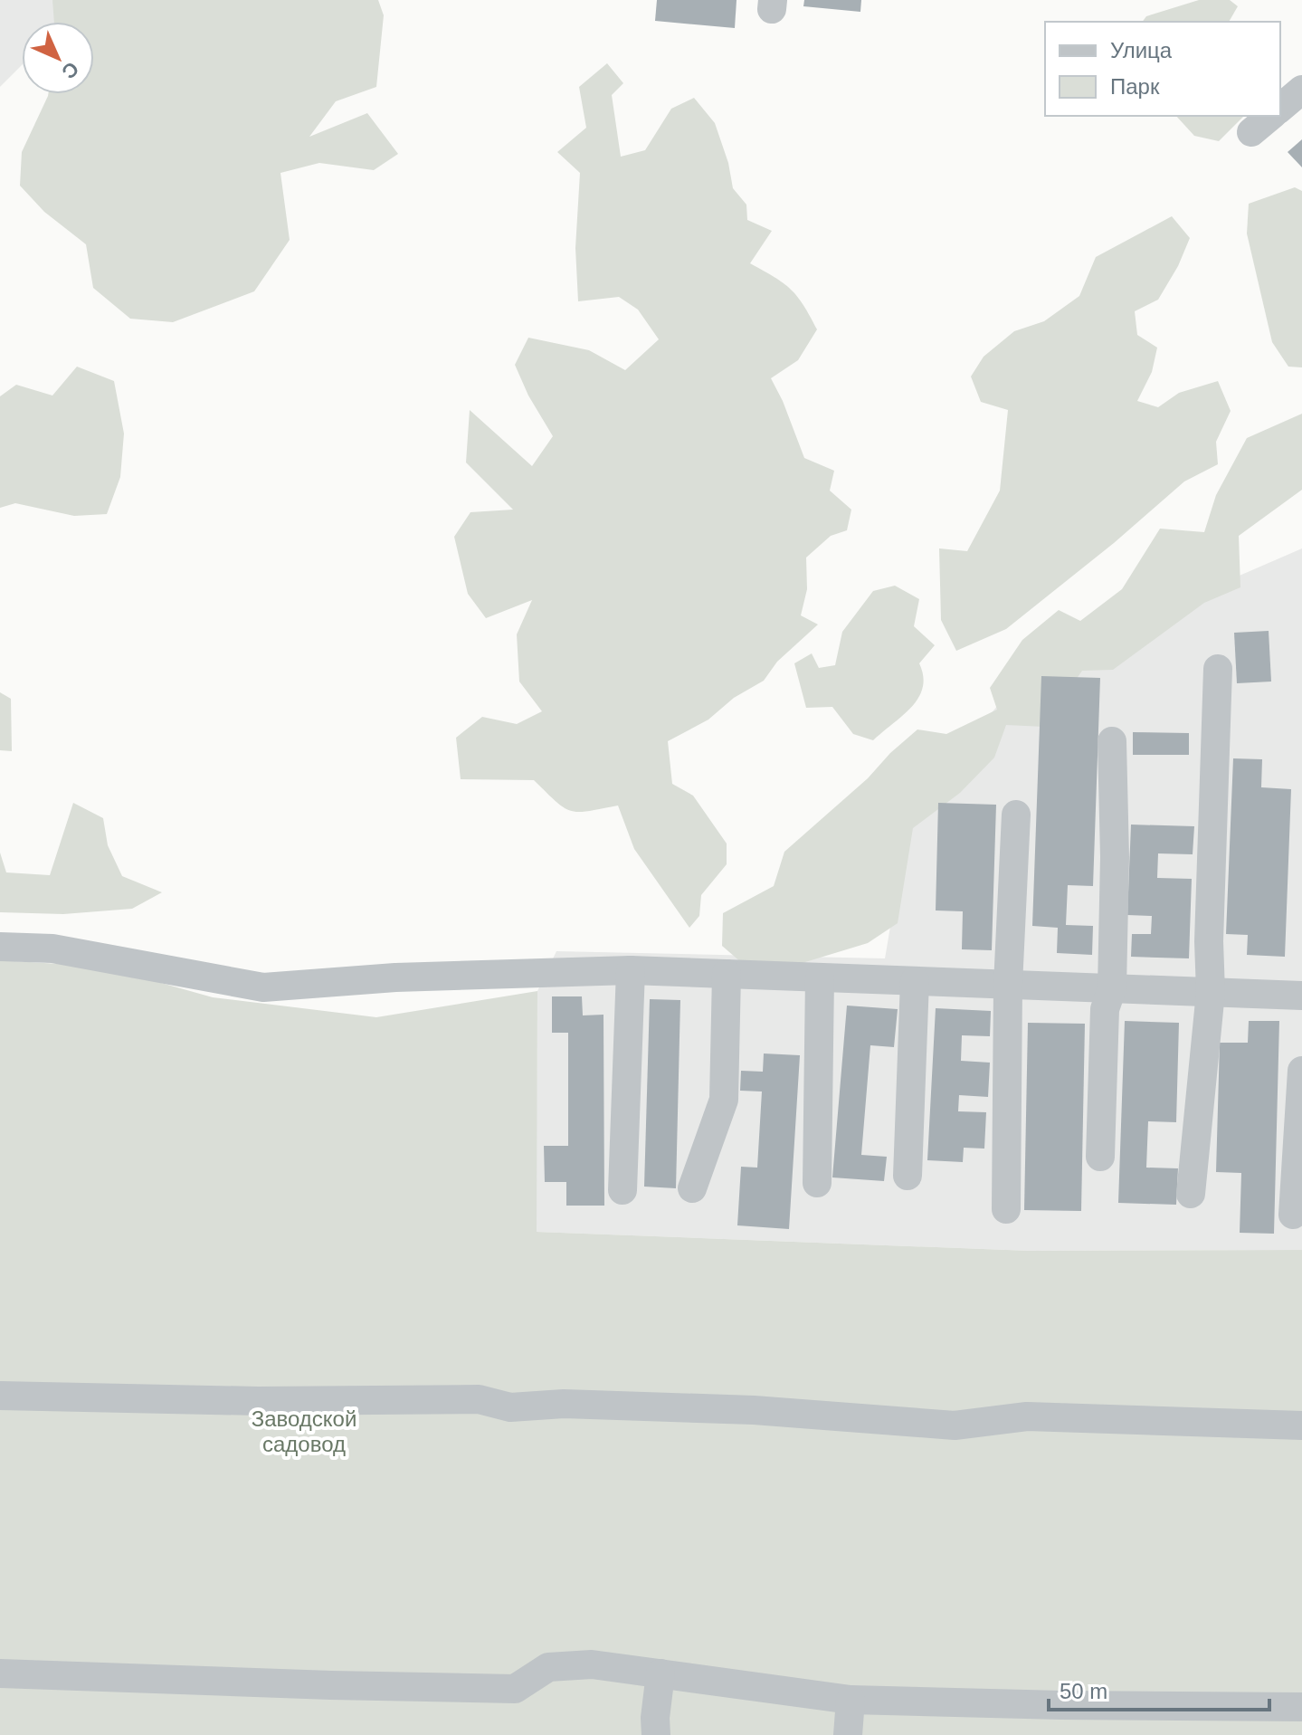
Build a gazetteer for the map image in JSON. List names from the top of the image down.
{
  "parks": ["Заводской садовод"],
  "legend": ["Улица", "Парк"],
  "scale_bar": "50 m",
  "north": "bottom right"
}
